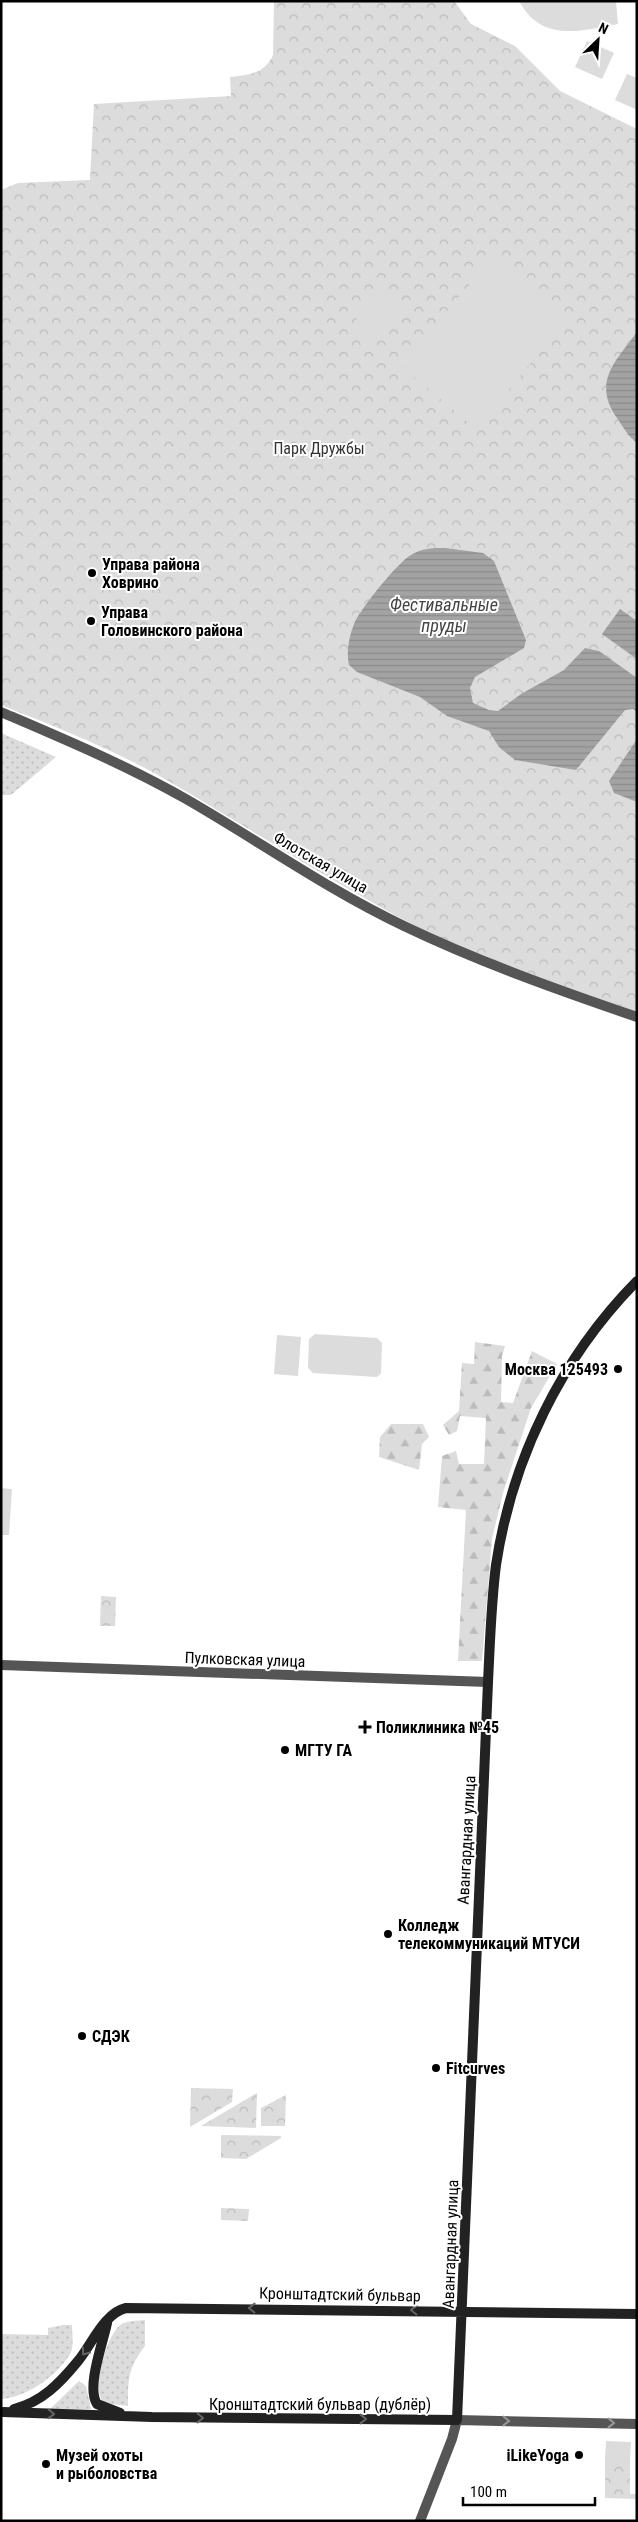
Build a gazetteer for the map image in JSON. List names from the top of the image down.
{
  "streets": {
    "main road": ["Авангардная улица", "Кронштадтский бульвар", "Кронштадтский бульвар (дублёр)"],
    "street": ["Флотская улица", "Пулковская улица"]
  },
  "crossings": [
    ["Пулковская улица", "Авангардная улица"],
    ["Авангардная улица", "Кронштадтский бульвар"],
    ["Авангардная улица", "Кронштадтский бульвар (дублёр)"],
    ["Кронштадтский бульвар", "Кронштадтский бульвар (дублёр)"]
  ],
  "one_way": ["Кронштадтский бульвар", "Кронштадтский бульвар (дублёр)"],
  "water": ["Фестивальные пруды"],
  "parks": ["Парк Дружбы"],
  "places": {
    "other": [
      "Управа района Ховрино",
      "Управа Головинского района",
      "Москва 125493",
      "МГТУ ГА",
      "Колледж телекоммуникаций МТУСИ",
      "СДЭК",
      "Fitcurves",
      "iLikeYoga",
      "Музей охоты и рыболовства"
    ],
    "health": ["Поликлиника №45"]
  },
  "scale_bar": "100 m",
  "north": "top right"
}
